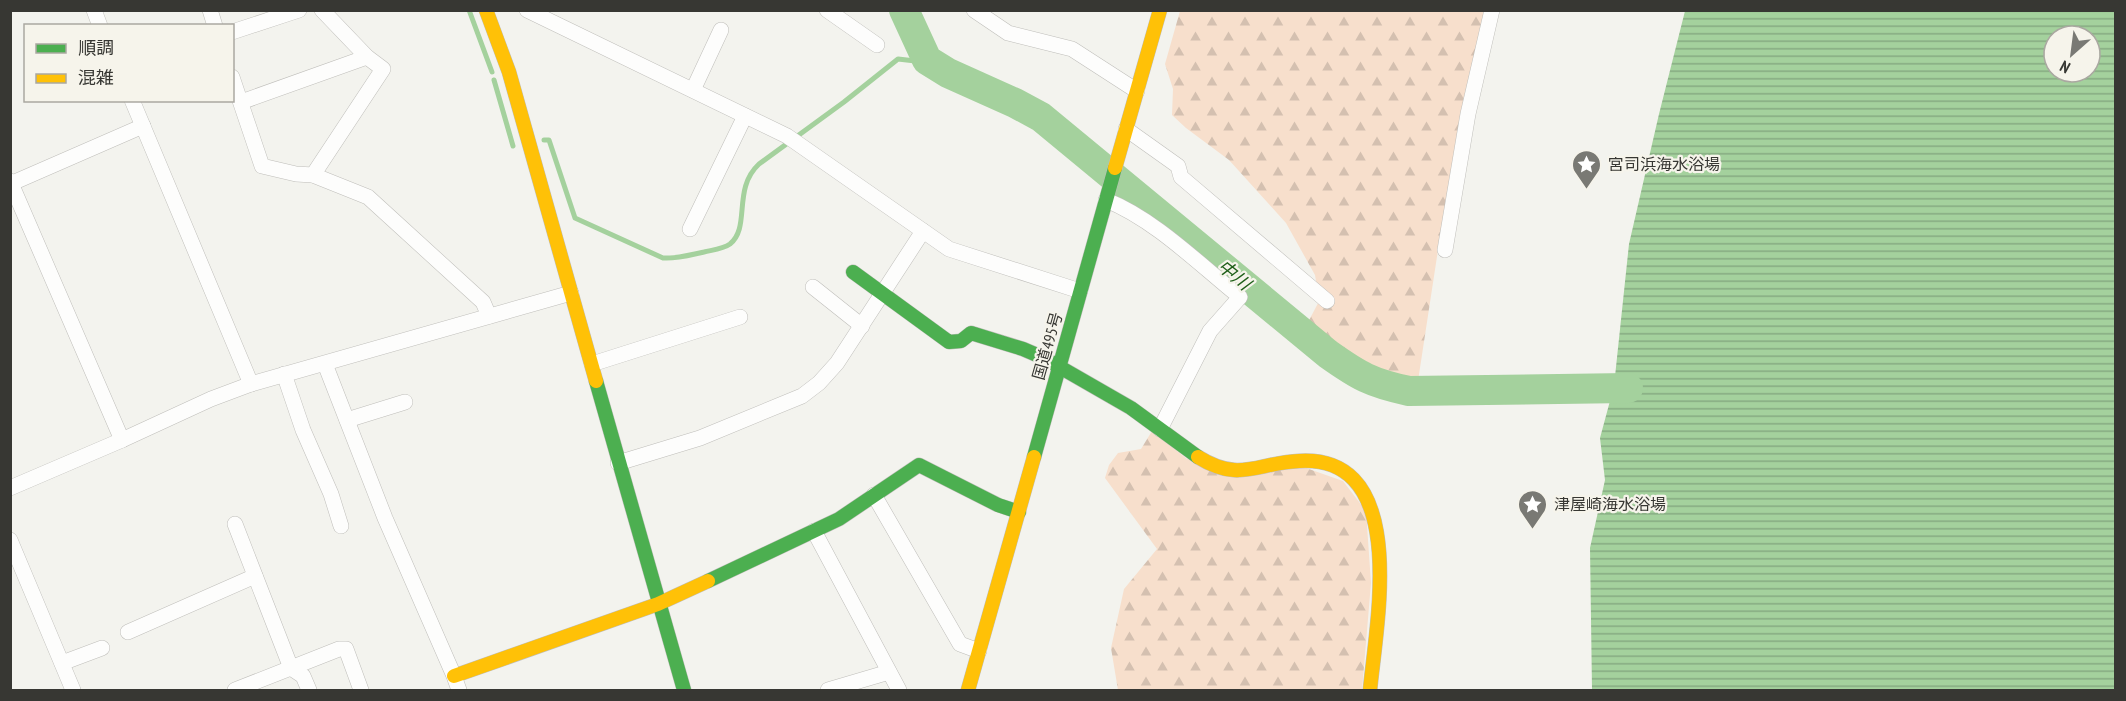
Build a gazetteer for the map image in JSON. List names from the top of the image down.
{
  "streets": {
    "main road": ["国道495号"]
  },
  "water": ["中川"],
  "places": {
    "place": ["宮司浜海水浴場", "津屋崎海水浴場"]
  },
  "legend": ["順調", "混雑"],
  "north": "bottom left"
}
